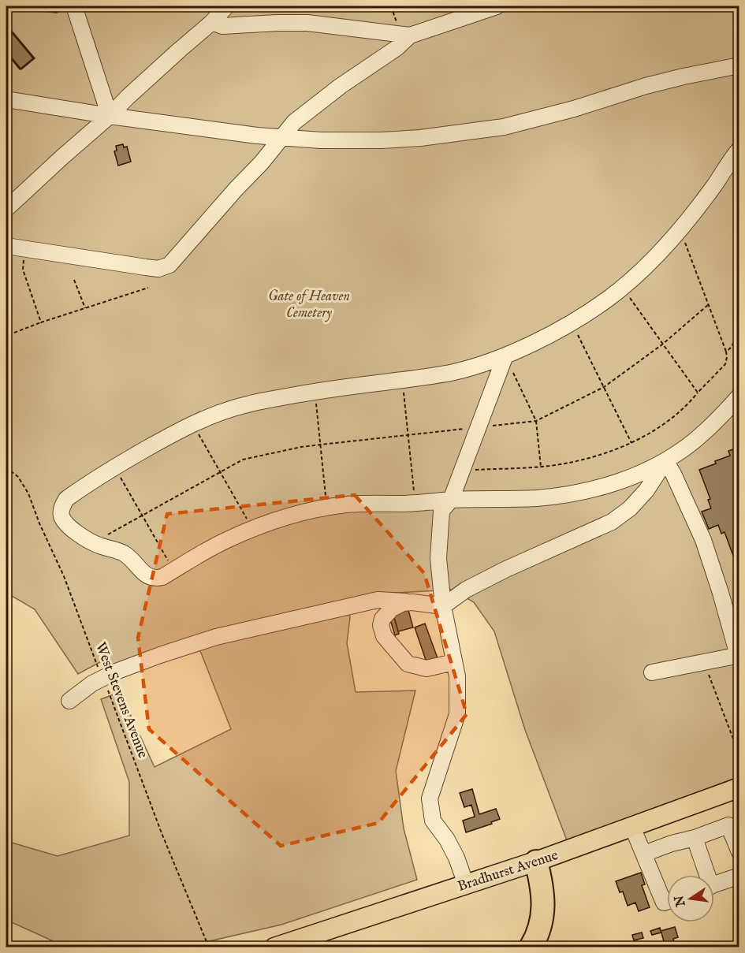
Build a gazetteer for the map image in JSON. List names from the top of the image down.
{
  "streets": {
    "main road": ["Bradhurst Avenue"],
    "path": ["West Stevens Avenue"]
  },
  "parks": ["Gate of Heaven Cemetery"],
  "north": "left"
}
